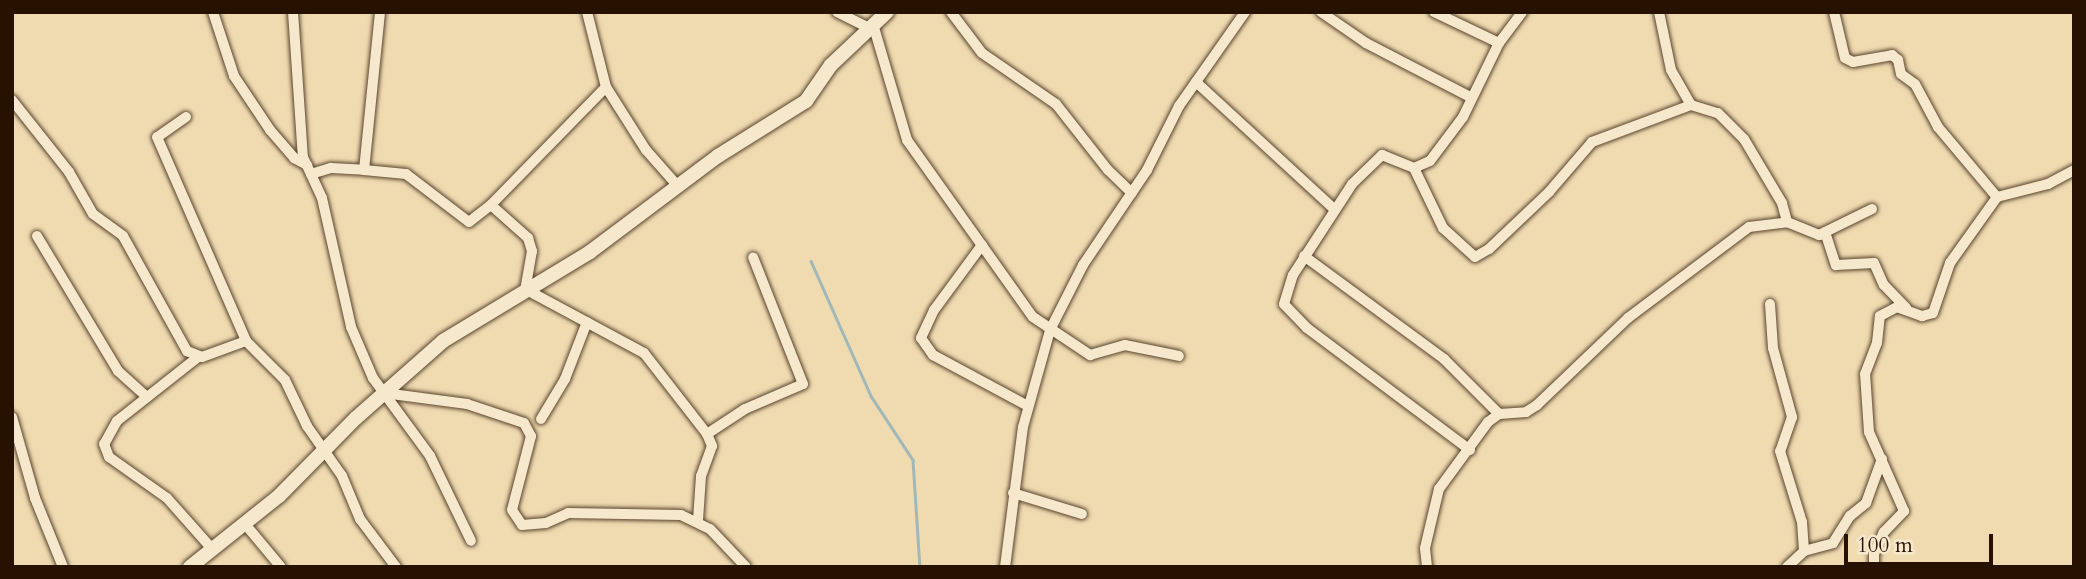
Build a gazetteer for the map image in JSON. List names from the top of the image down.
{
  "scale_bar": "100 m"
}
